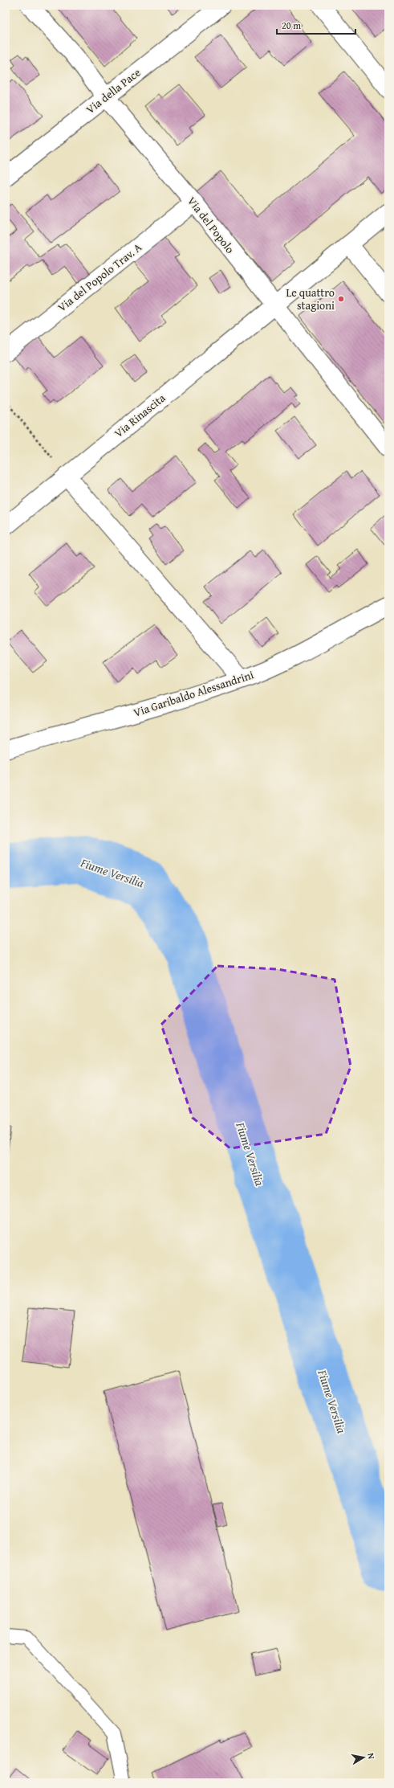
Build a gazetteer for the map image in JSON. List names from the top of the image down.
{
  "streets": {
    "street": [
      "Via della Pace",
      "Via del Popolo",
      "Via del Popolo Trav. A",
      "Via Rinascita",
      "Via Garibaldo Alessandrini"
    ]
  },
  "crossings": [
    ["Via della Pace", "Via del Popolo"],
    ["Via del Popolo", "Via del Popolo Trav. A"],
    ["Via del Popolo", "Via Rinascita"]
  ],
  "water": ["Fiume Versilia"],
  "places": ["Le quattro stagioni"],
  "scale_bar": "20 m",
  "north": "right"
}
